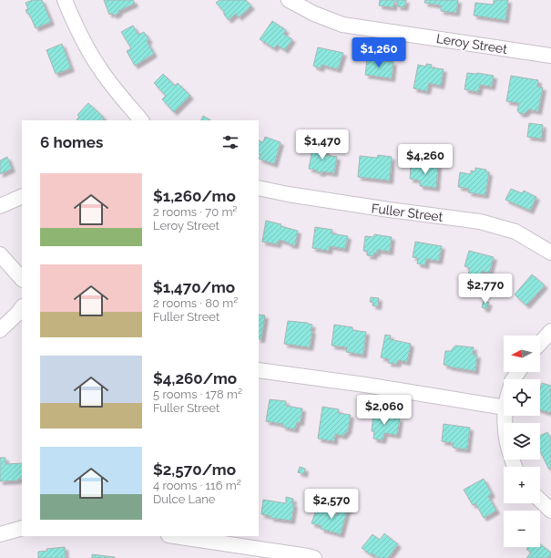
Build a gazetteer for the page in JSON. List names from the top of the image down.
{
  "streets": {
    "street": ["Leroy Street", "Fuller Street"]
  },
  "north": "left",
  "page": {
    "price": [
      "$1,260",
      "$1,470",
      "$4,260",
      "$2,770",
      "$2,060",
      "$2,570"
    ],
    "heading": "6 homes",
    "list": [
      {
        "name": "$1,260/mo",
        "note": "2 rooms · 70 m² · Leroy Street"
      },
      {
        "name": "$1,470/mo",
        "note": "2 rooms · 80 m² · Fuller Street"
      },
      {
        "name": "$4,260/mo",
        "note": "5 rooms · 178 m² · Fuller Street"
      },
      {
        "name": "$2,570/mo",
        "note": "4 rooms · 116 m² · Dulce Lane"
      }
    ],
    "map_buttons": ["+", "−"]
  }
}
